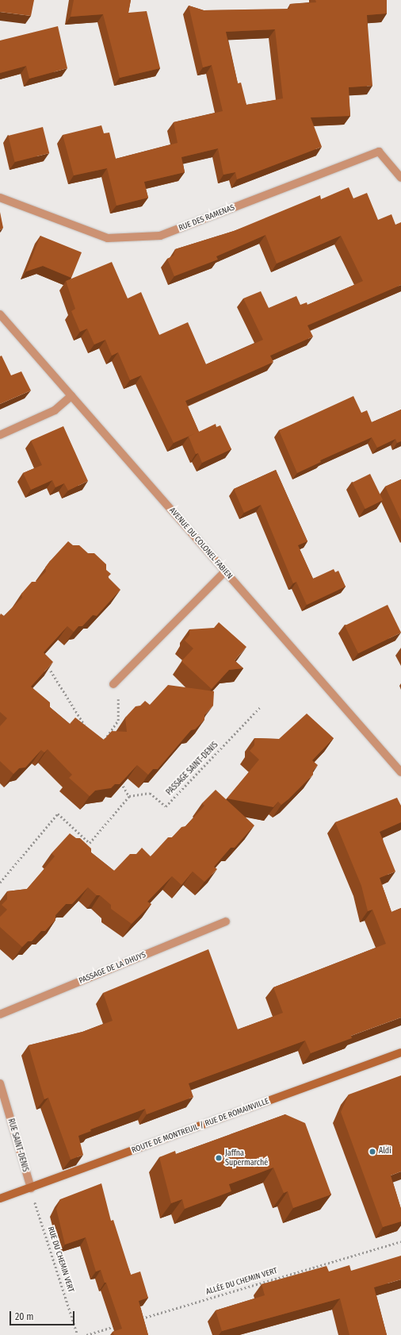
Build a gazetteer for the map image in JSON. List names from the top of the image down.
{
  "streets": {
    "main road": ["ROUTE DE MONTREUIL / RUE DE ROMAINVILLE"],
    "street": [
      "RUE DES RAMENAS",
      "AVENUE DU COLONEL FABIEN",
      "PASSAGE DE LA DHUYS",
      "RUE SAINT-DENIS"
    ],
    "path": ["PASSAGE SAINT-DENIS", "RUE DU CHEMIN VERT", "ALLÉE DU CHEMIN VERT"]
  },
  "crossings": [
    ["ROUTE DE MONTREUIL / RUE DE ROMAINVILLE", "RUE SAINT-DENIS"],
    ["ROUTE DE MONTREUIL / RUE DE ROMAINVILLE", "RUE DU CHEMIN VERT"],
    ["RUE SAINT-DENIS", "RUE DU CHEMIN VERT"]
  ],
  "places": ["Aldi", "Jaffna Supermarché"],
  "scale_bar": "20 m"
}
